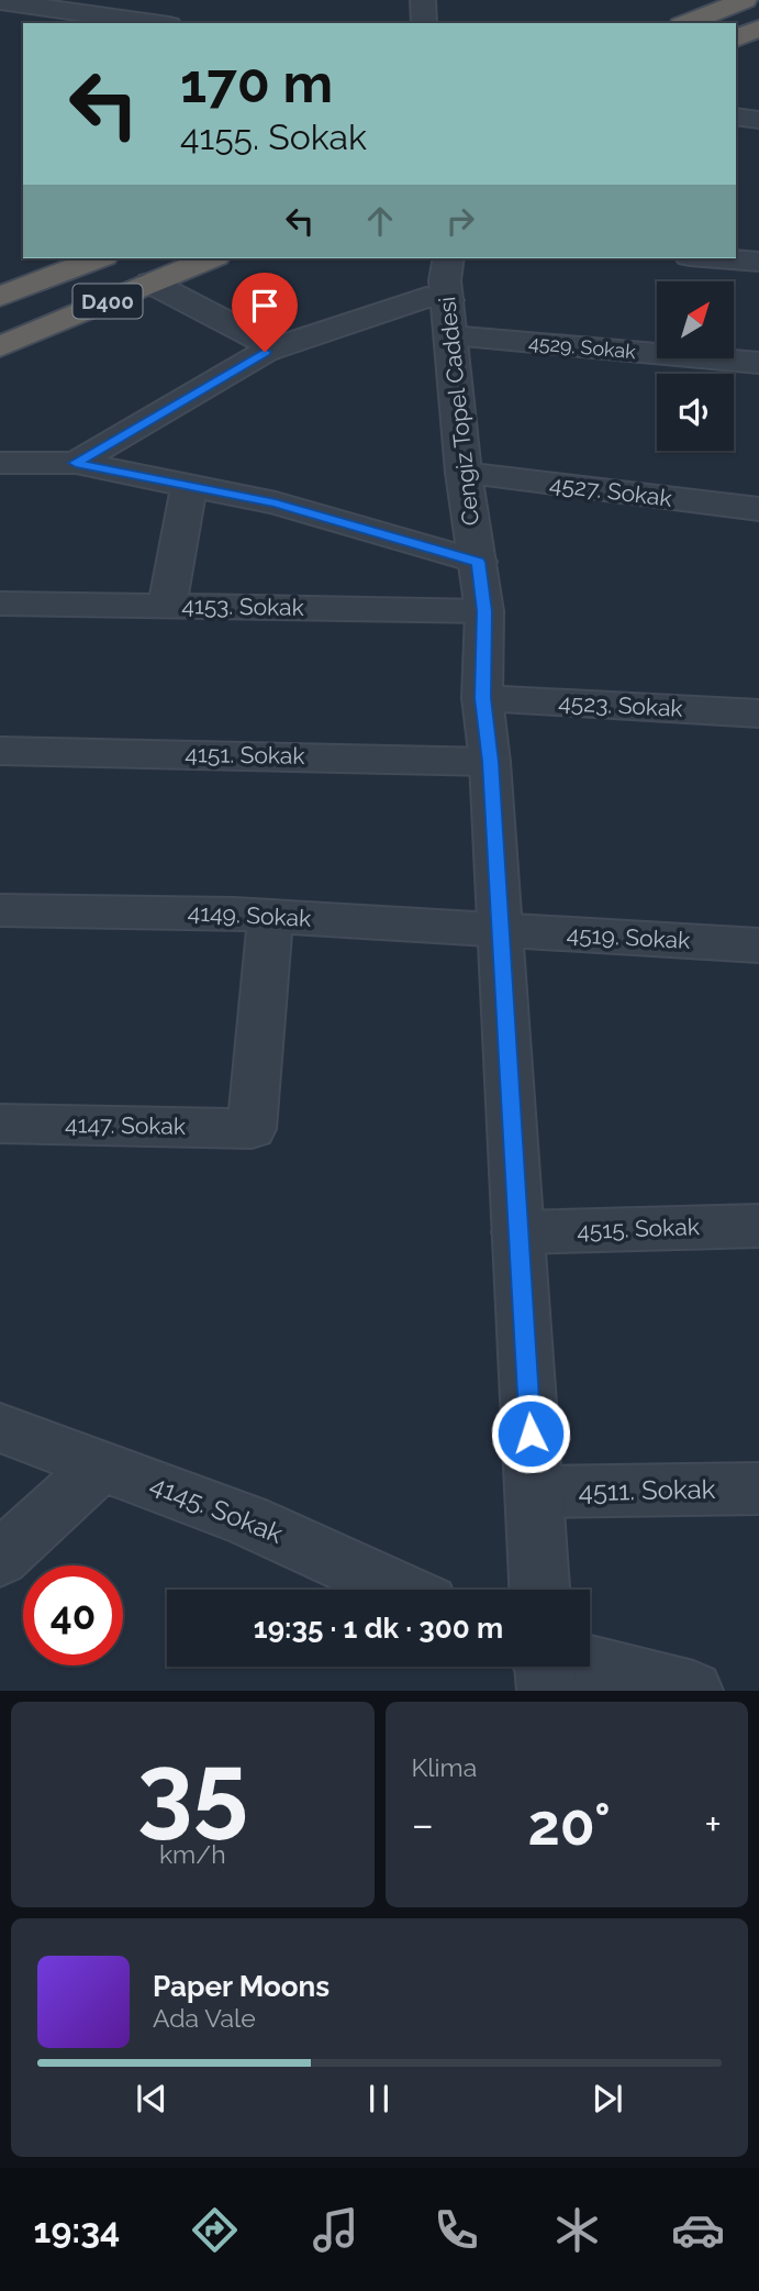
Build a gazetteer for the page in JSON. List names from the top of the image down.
{
  "streets": {
    "highway": ["D400"],
    "street": [
      "4529. Sokak",
      "Cengiz Topel Caddesi",
      "4527. Sokak",
      "4153. Sokak",
      "4523. Sokak",
      "4151. Sokak",
      "4149. Sokak",
      "4519. Sokak",
      "4147. Sokak",
      "4515. Sokak",
      "4511. Sokak",
      "4145. Sokak"
    ]
  },
  "crossings": [
    ["4529. Sokak", "Cengiz Topel Caddesi"],
    ["Cengiz Topel Caddesi", "4527. Sokak"],
    ["Cengiz Topel Caddesi", "4153. Sokak"],
    ["Cengiz Topel Caddesi", "4523. Sokak"],
    ["Cengiz Topel Caddesi", "4151. Sokak"],
    ["Cengiz Topel Caddesi", "4149. Sokak"],
    ["Cengiz Topel Caddesi", "4519. Sokak"],
    ["Cengiz Topel Caddesi", "4515. Sokak"],
    ["Cengiz Topel Caddesi", "4511. Sokak"],
    ["4149. Sokak", "4519. Sokak"],
    ["4149. Sokak", "4147. Sokak"]
  ],
  "north": "top right",
  "page": {
    "turn": ["170 m", "4155. Sokak"],
    "limit": "40",
    "trip": "19:35 · 1 dk · 300 m",
    "tile": [
      ["35", "km/h"],
      "Klima"
    ],
    "heat": ["−", "20°", "+"],
    "song": ["Paper Moons", "Ada Vale"],
    "tabs": "19:34"
  }
}
